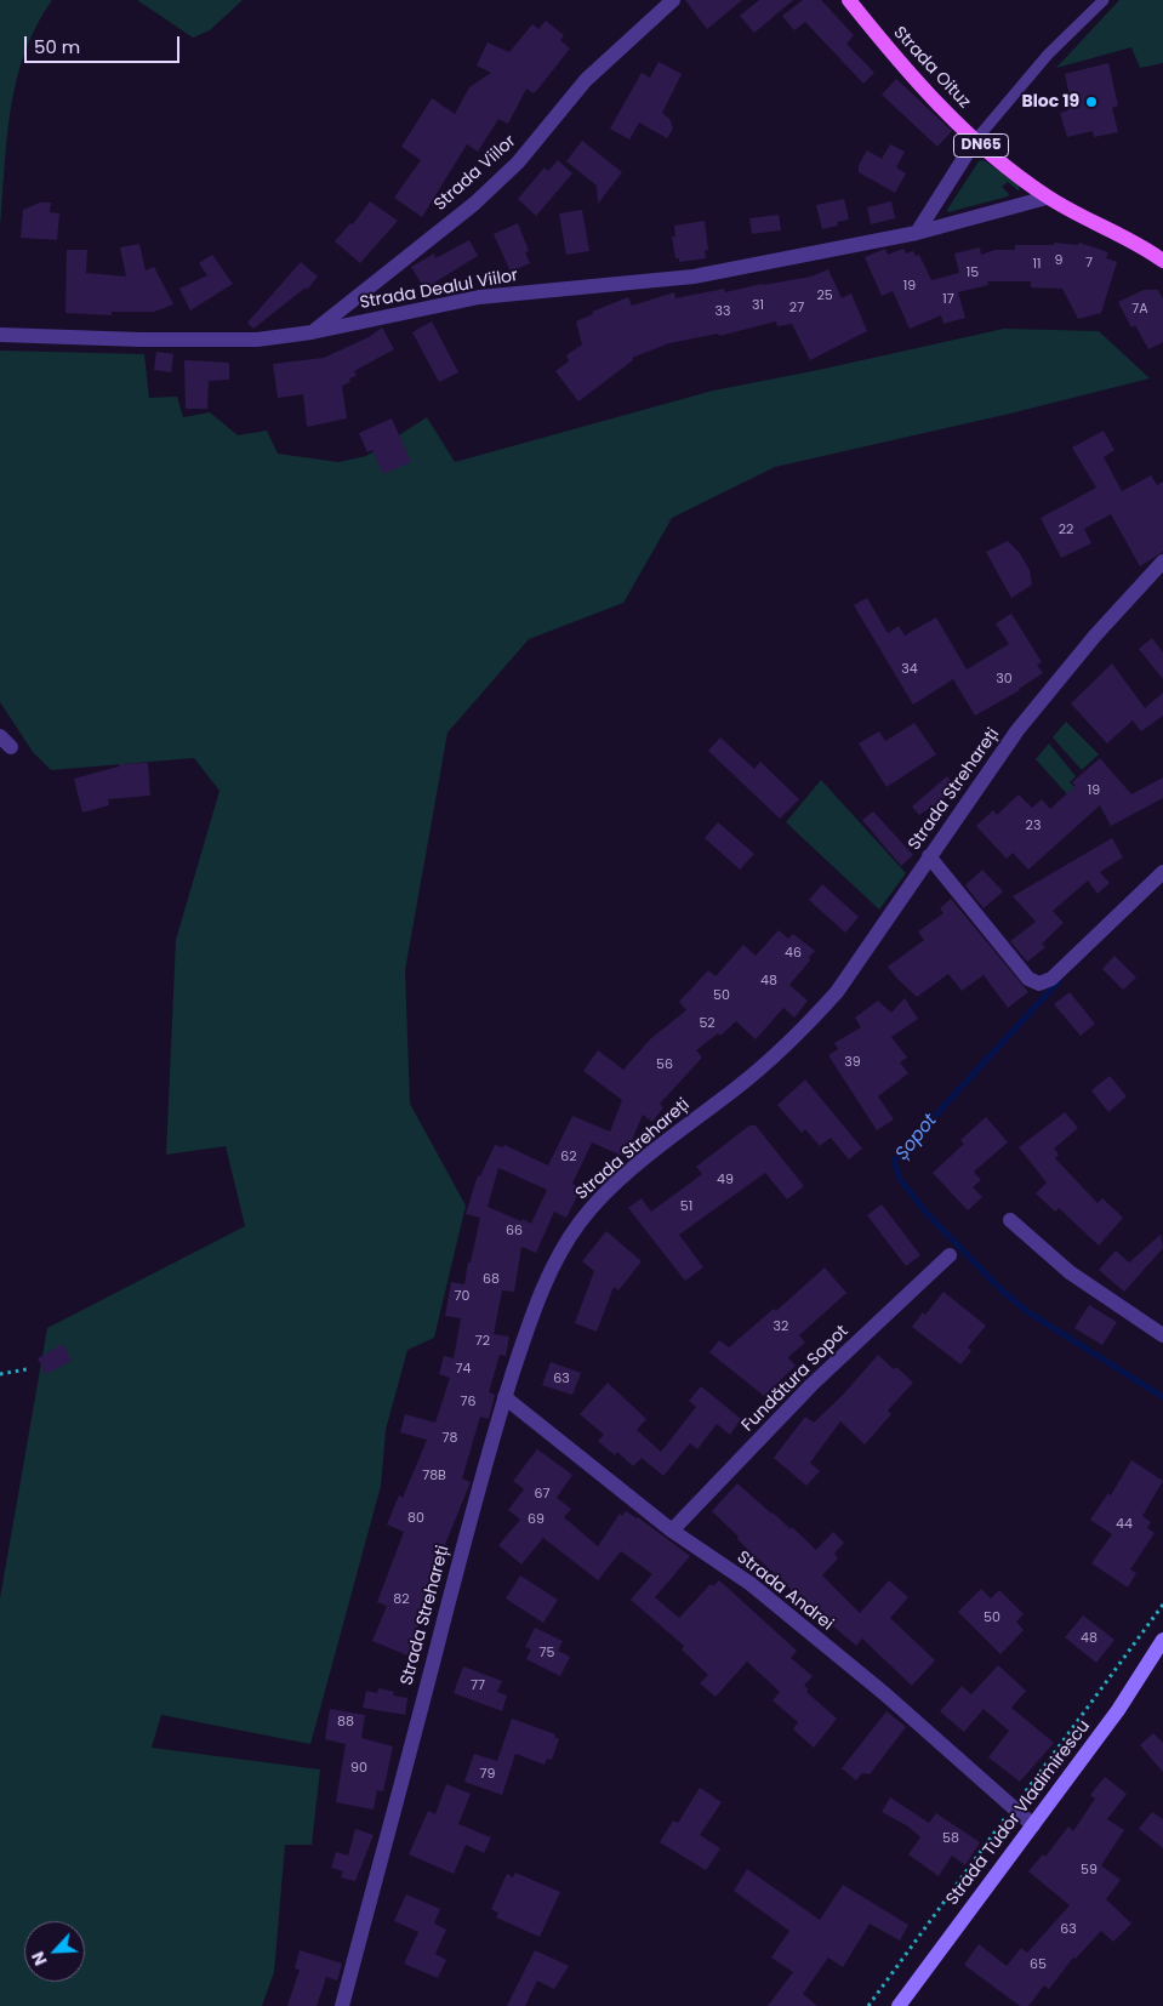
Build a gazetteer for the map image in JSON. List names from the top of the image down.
{
  "streets": {
    "main road": ["Strada Oituz", "DN65", "Strada Tudor Vladimirescu"],
    "street": [
      "Strada Viilor",
      "Strada Dealul Viilor",
      "Strada Strehareți",
      "Fundătura Sopot",
      "Strada Andrei"
    ]
  },
  "crossings": [
    ["Strada Oituz", "Strada Dealul Viilor"],
    ["Strada Viilor", "Strada Dealul Viilor"],
    ["Strada Strehareți", "Strada Andrei"],
    ["Fundătura Sopot", "Strada Andrei"],
    ["Strada Andrei", "Strada Tudor Vladimirescu"]
  ],
  "water": ["Șopot"],
  "places": ["Bloc 19"],
  "house_numbers": [
    "9",
    "7",
    "11",
    "15",
    "19",
    "25",
    "17",
    "31",
    "27",
    "7A",
    "33",
    "22",
    "34",
    "30",
    "19",
    "23",
    "46",
    "48",
    "50",
    "52",
    "39",
    "56",
    "62",
    "49",
    "51",
    "66",
    "68",
    "70",
    "32",
    "72",
    "74",
    "63",
    "76",
    "78",
    "78B",
    "67",
    "80",
    "69",
    "44",
    "82",
    "50",
    "48",
    "75",
    "77",
    "88",
    "90",
    "79",
    "58",
    "59",
    "63",
    "65"
  ],
  "scale_bar": "50 m",
  "north": "bottom left"
}
